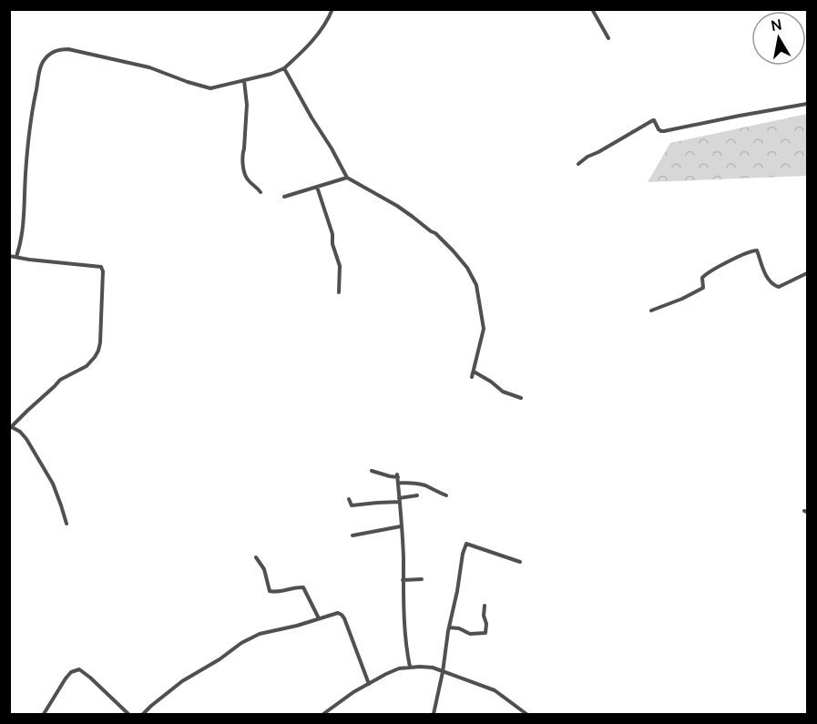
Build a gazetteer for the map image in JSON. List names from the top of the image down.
{
  "north": "top"
}
